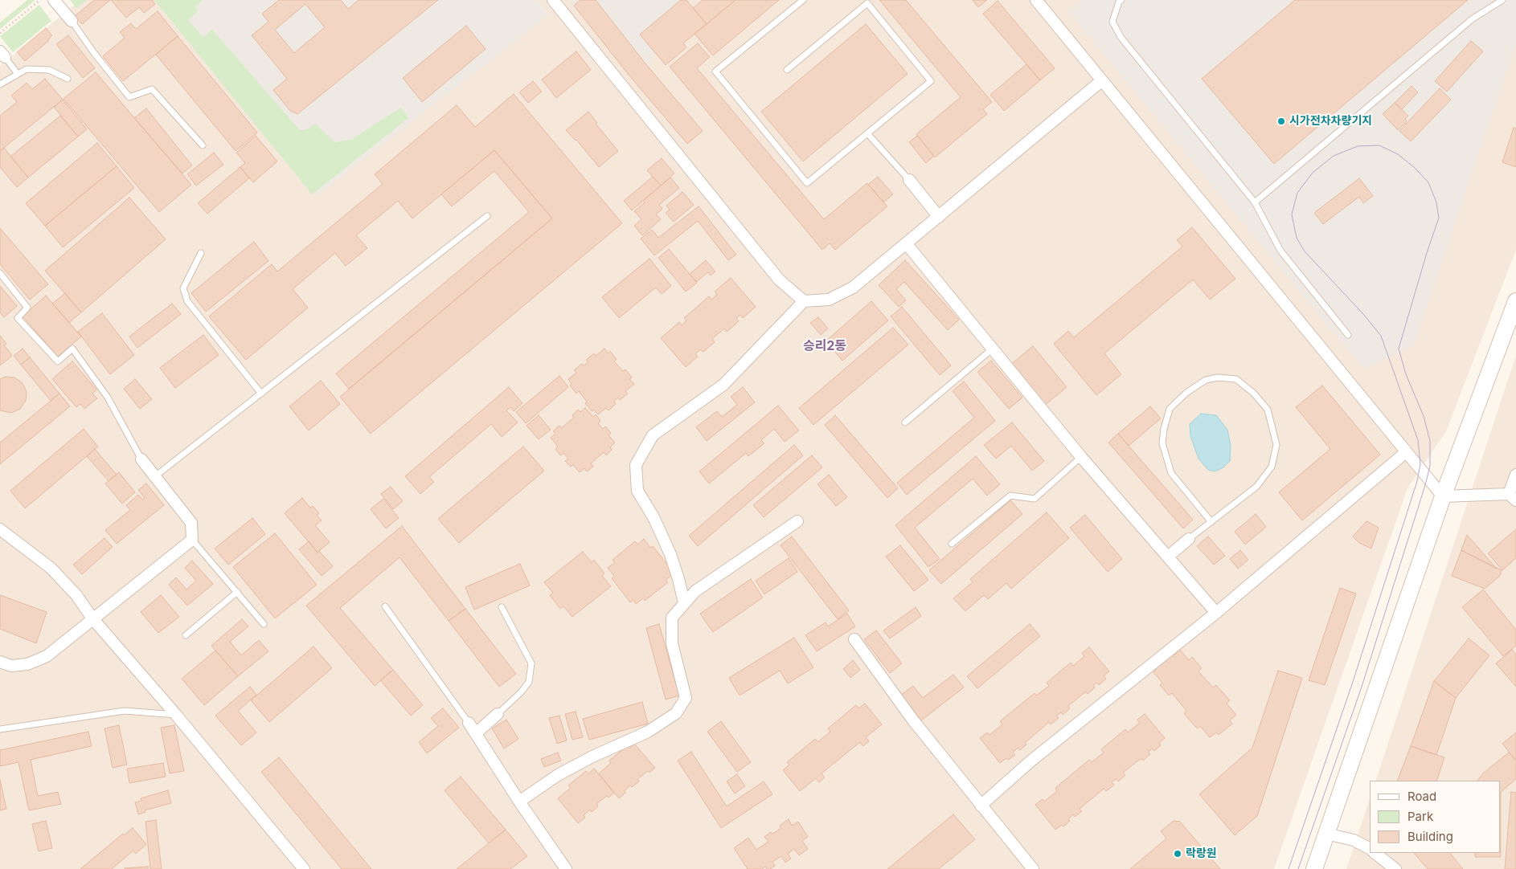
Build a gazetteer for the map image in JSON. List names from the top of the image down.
{
  "districts": ["승리2동"],
  "places": ["시가전차차량기지", "락랑원"],
  "legend": ["Road", "Park", "Building"]
}
